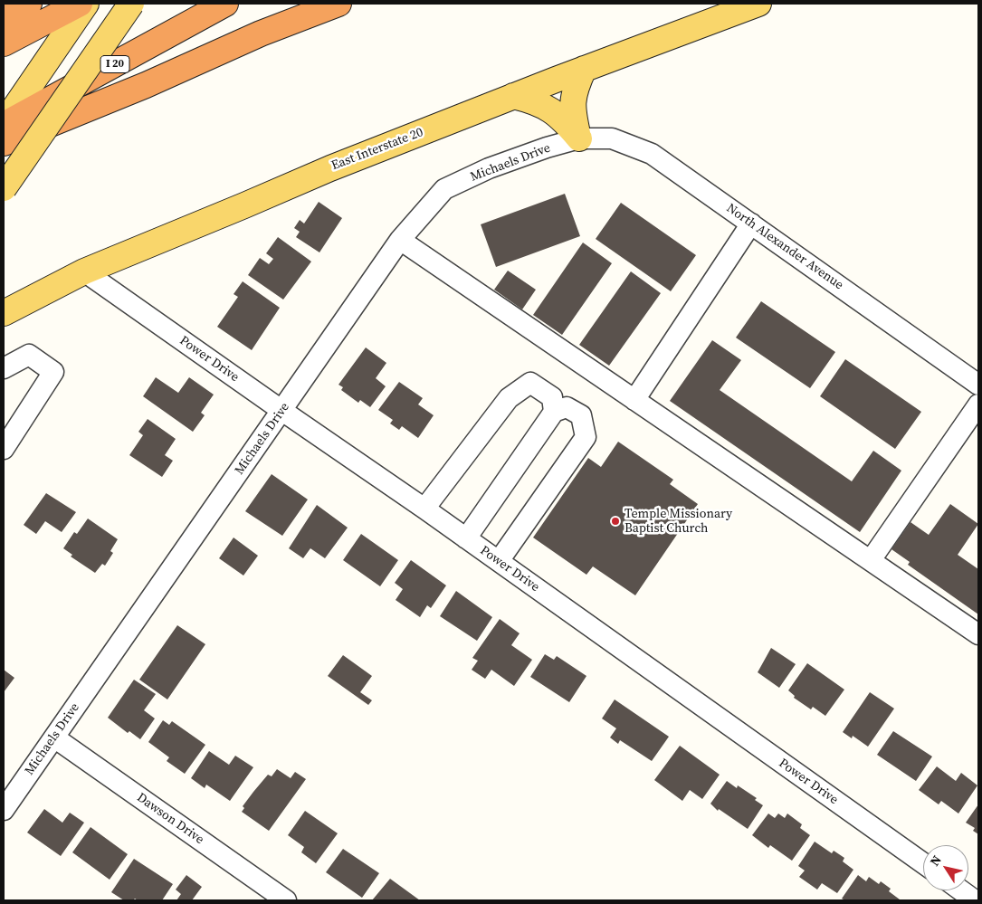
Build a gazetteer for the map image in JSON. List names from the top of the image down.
{
  "streets": {
    "highway": ["I 20"],
    "main road": ["East Interstate 20"],
    "street": [
      "Michaels Drive",
      "North Alexander Avenue",
      "Power Drive",
      "Dawson Drive"
    ]
  },
  "crossings": [
    ["East Interstate 20", "Power Drive"],
    ["Michaels Drive", "North Alexander Avenue"],
    ["Michaels Drive", "Power Drive"],
    ["Michaels Drive", "Dawson Drive"]
  ],
  "places": ["Temple Missionary Baptist Church"],
  "north": "top left"
}
